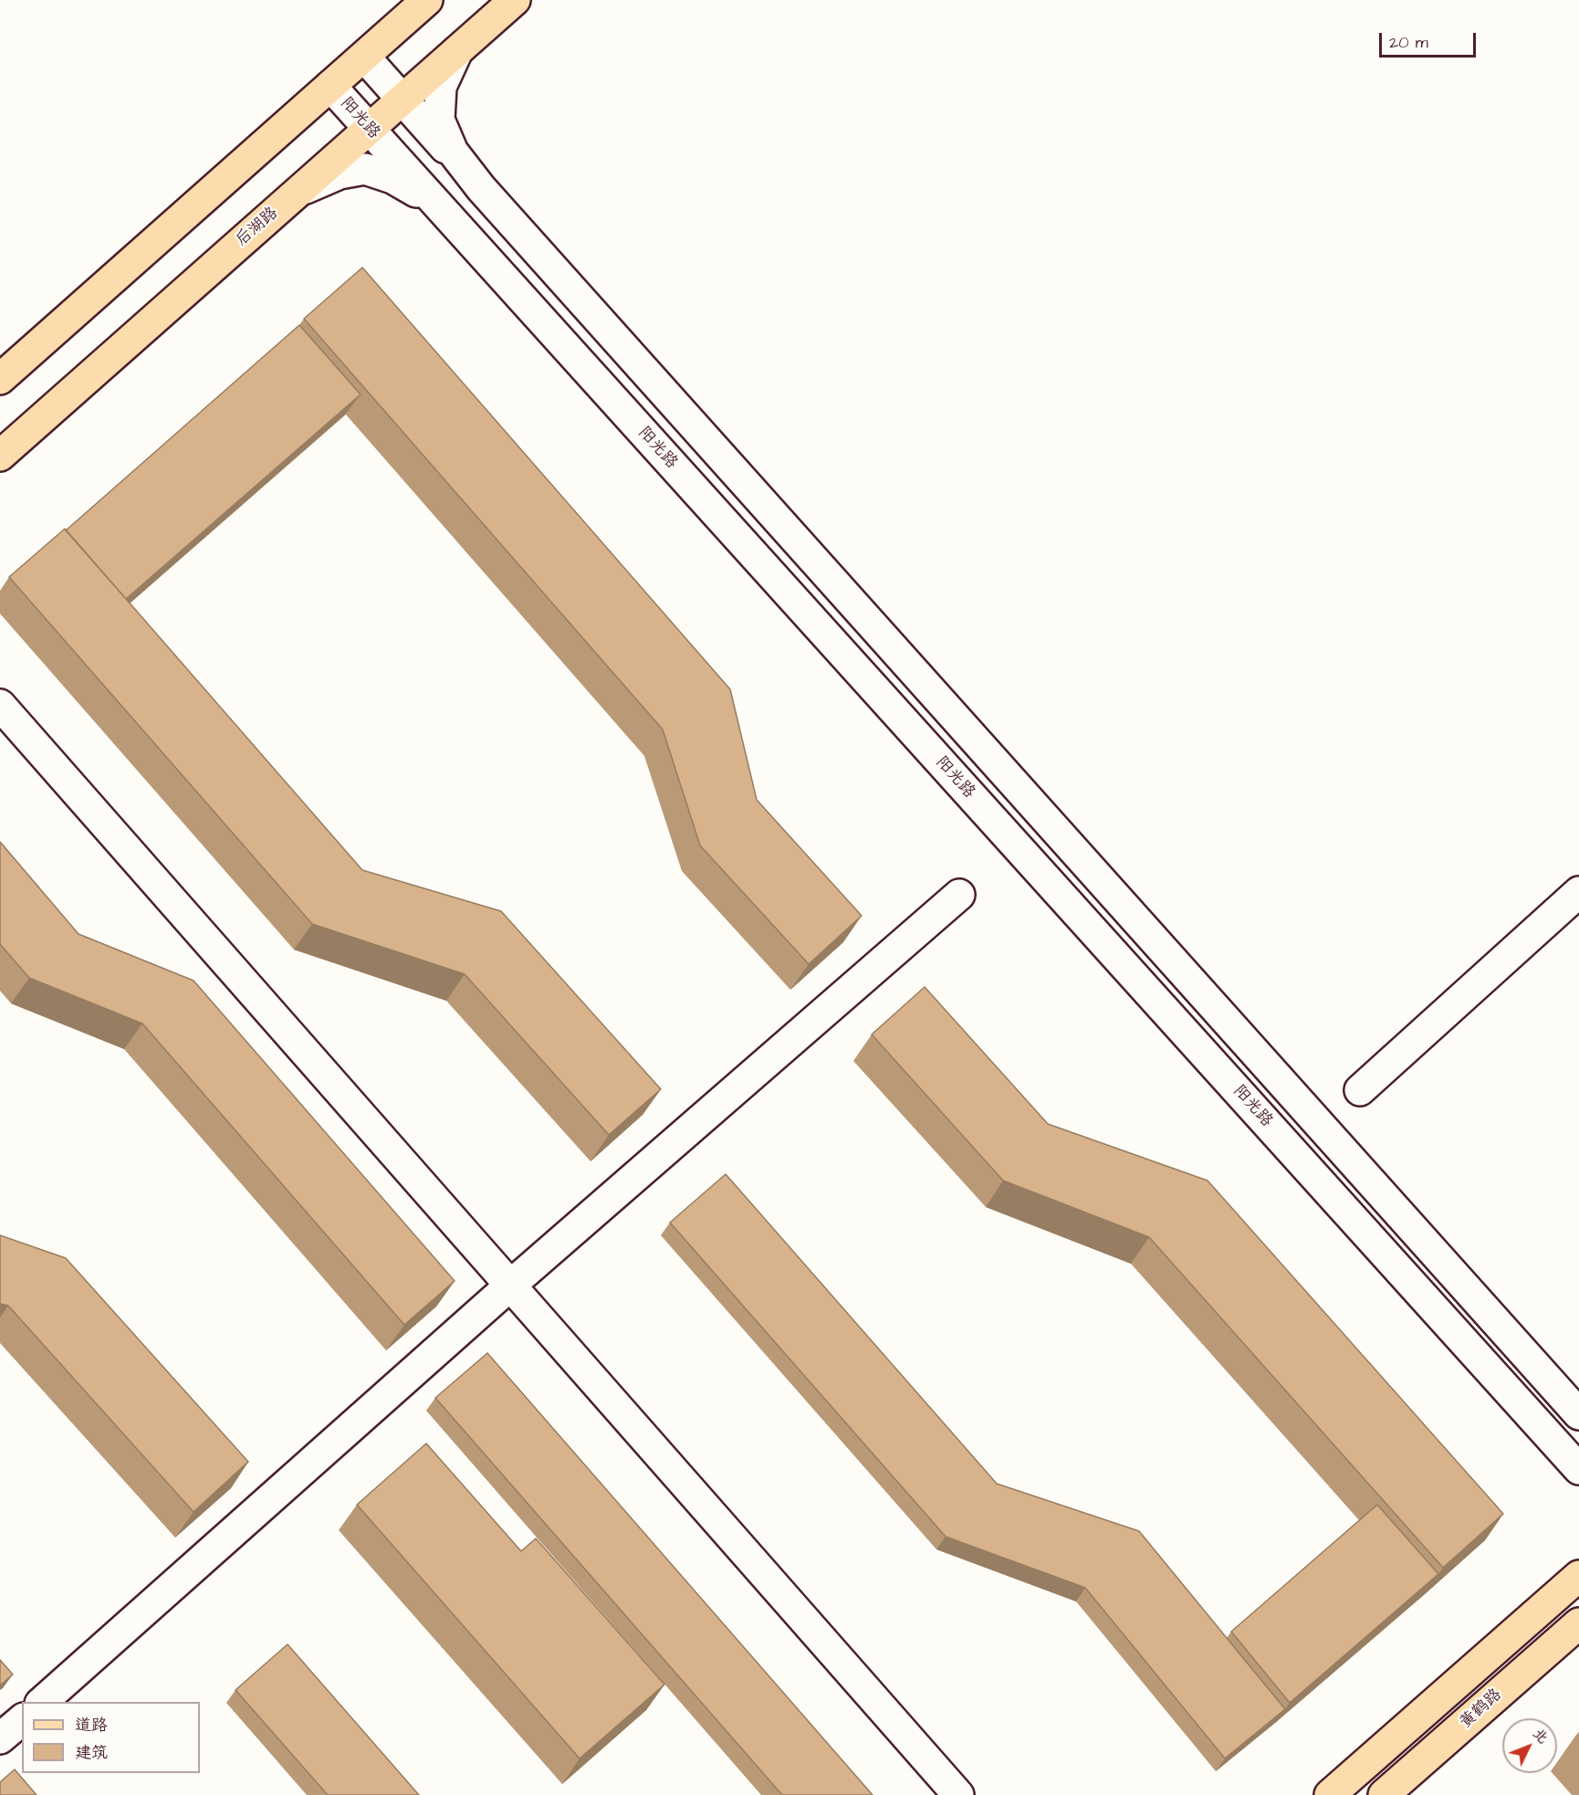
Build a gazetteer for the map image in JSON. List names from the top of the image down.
{
  "streets": {
    "main road": ["后湖路", "黄鹤路"],
    "street": ["阳光路"]
  },
  "crossings": [
    ["阳光路", "后湖路"]
  ],
  "legend": ["道路", "建筑"],
  "scale_bar": "20 m",
  "north": "top right"
}
